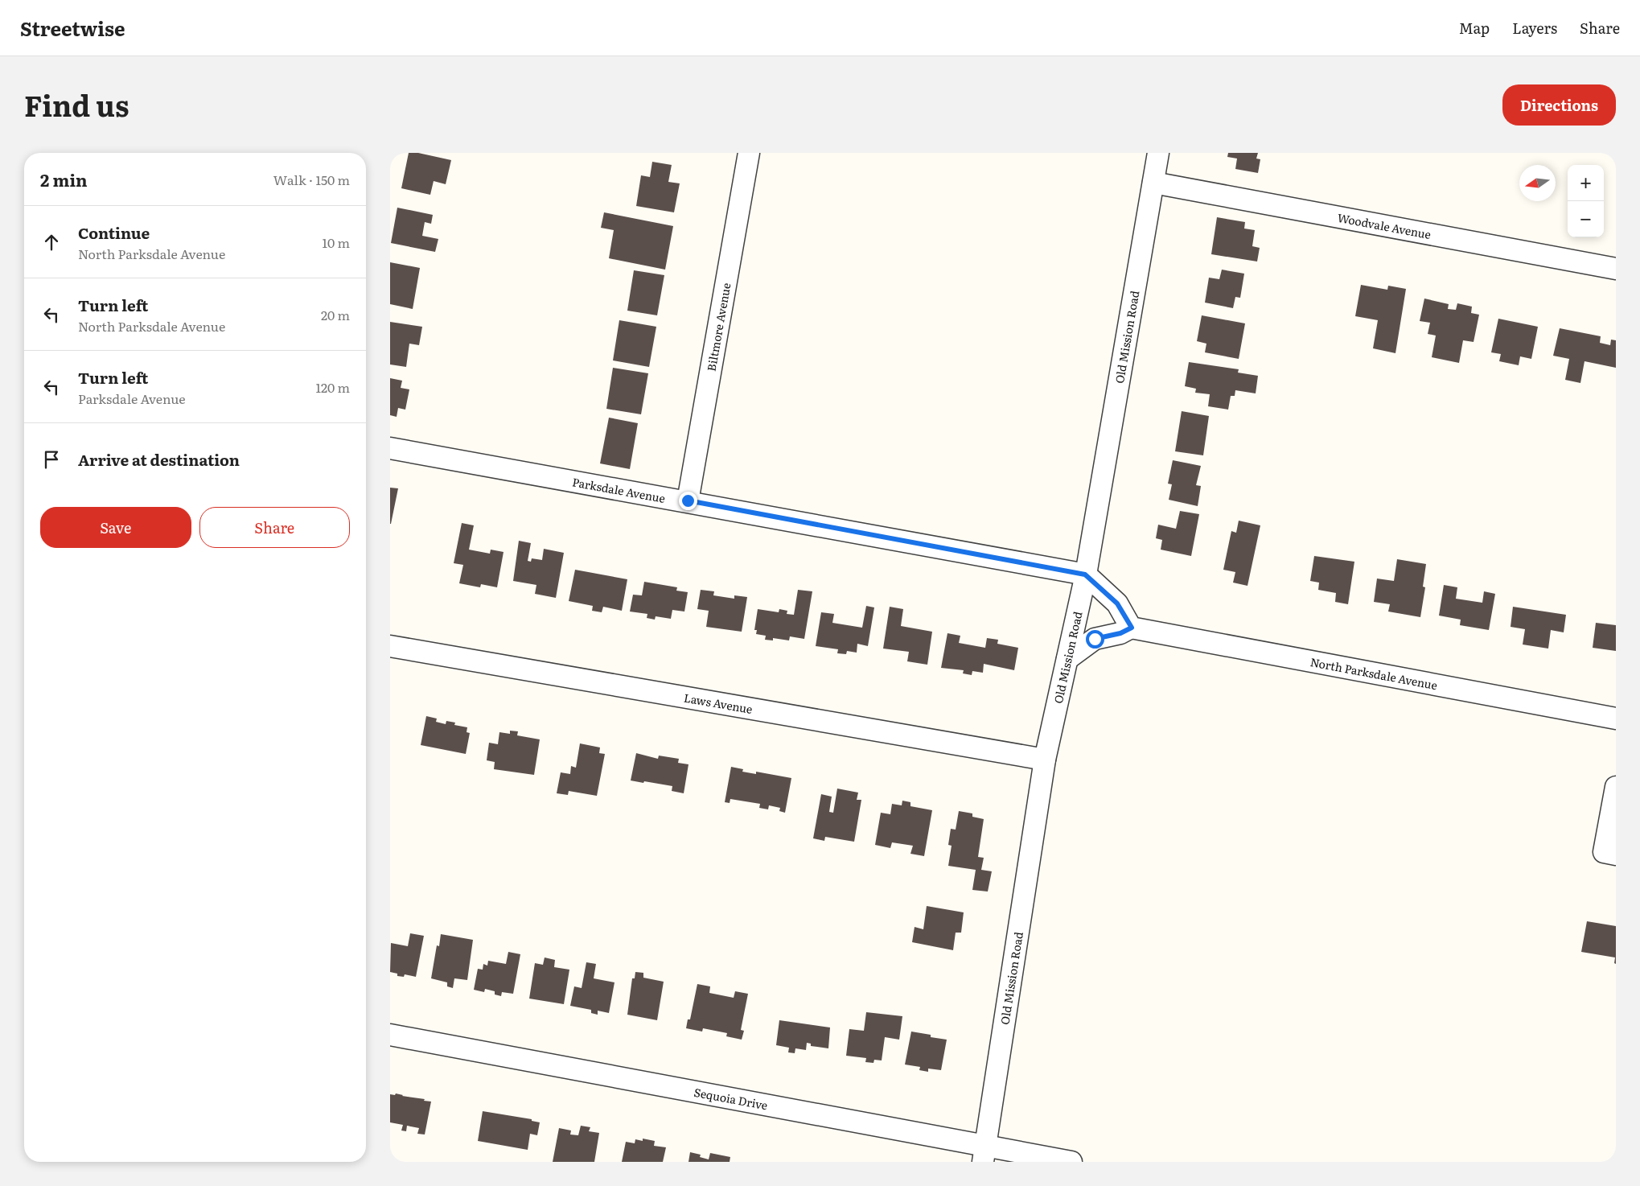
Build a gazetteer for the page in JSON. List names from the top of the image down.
{
  "streets": {
    "street": [
      "Woodvale Avenue",
      "Biltmore Avenue",
      "Old Mission Road",
      "Parksdale Avenue",
      "North Parksdale Avenue",
      "Laws Avenue",
      "Sequoia Drive"
    ]
  },
  "crossings": [
    ["Woodvale Avenue", "Old Mission Road"],
    ["Biltmore Avenue", "Parksdale Avenue"],
    ["Old Mission Road", "Parksdale Avenue"],
    ["Old Mission Road", "Laws Avenue"],
    ["Old Mission Road", "Sequoia Drive"]
  ],
  "north": "left",
  "page": {
    "header": "Streetwise",
    "nav": ["Map", "Layers", "Share"],
    "title": "Find us",
    "buttons": [
      "Directions",
      ["Save", "Share"]
    ],
    "heading": ["2 min", "Walk · 150 m"],
    "map_buttons": ["+", "−"],
    "list": [
      ["Continue", "North Parksdale Avenue", "10 m"],
      ["Turn left", "North Parksdale Avenue", "20 m"],
      ["Turn left", "Parksdale Avenue", "120 m"],
      "Arrive at destination"
    ]
  }
}
